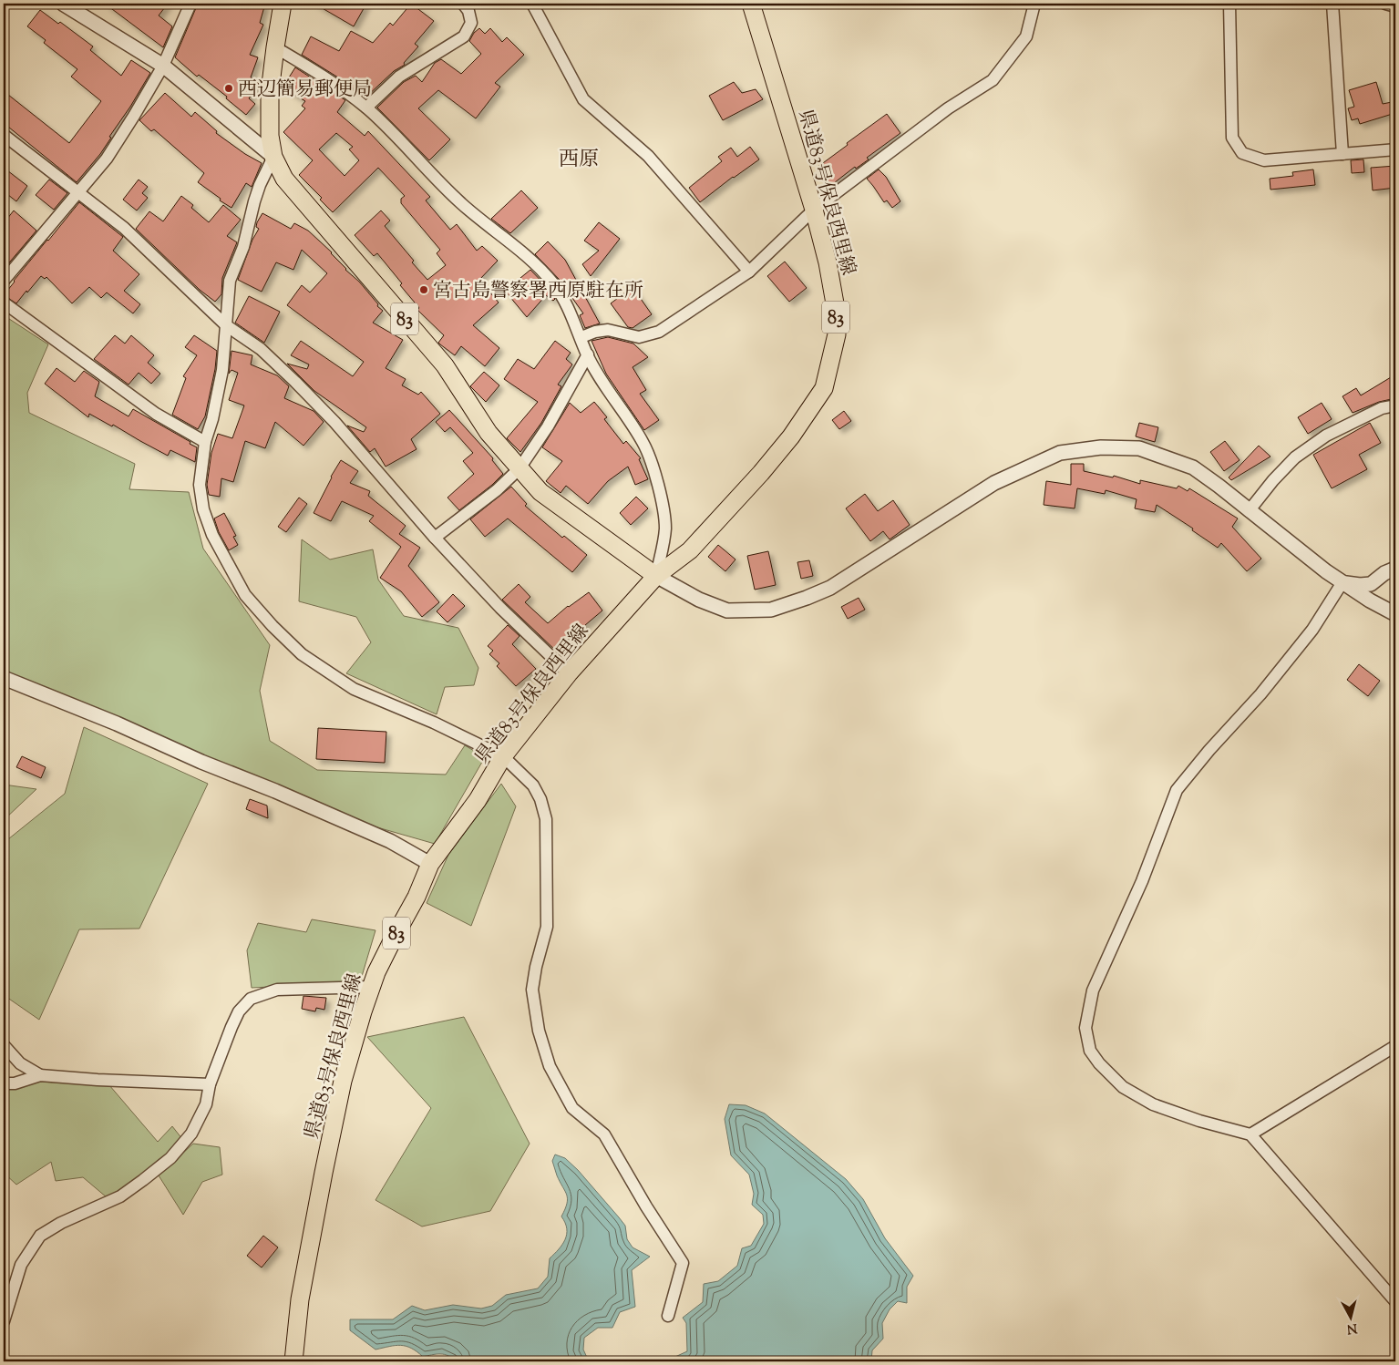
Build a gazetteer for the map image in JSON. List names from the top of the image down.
{
  "streets": {
    "main road": ["県道83号保良西里線", "83"]
  },
  "crossings": [
    ["県道83号保良西里線", "83"]
  ],
  "districts": ["西原"],
  "places": ["西辺簡易郵便局", "宮古島警察署西原駐在所"],
  "north": "bottom"
}
